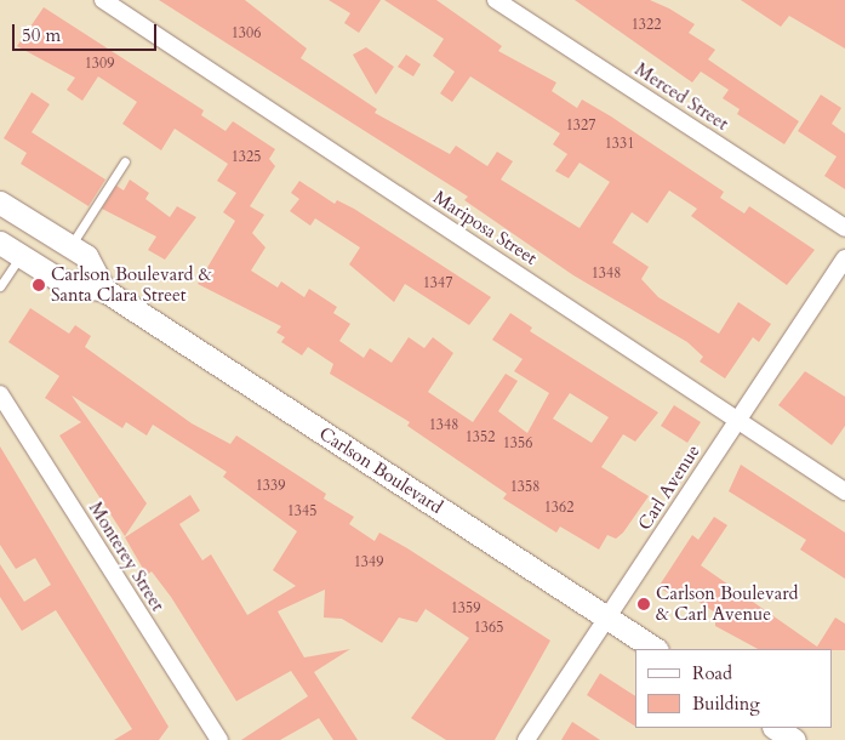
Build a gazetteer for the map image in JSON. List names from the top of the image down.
{
  "streets": {
    "main road": ["Carlson Boulevard"],
    "street": [
      "Merced Street",
      "Mariposa Street",
      "Carl Avenue",
      "Monterey Street"
    ]
  },
  "crossings": [
    ["Mariposa Street", "Carl Avenue"],
    ["Carlson Boulevard", "Carl Avenue"]
  ],
  "places": ["Carlson Boulevard & Santa Clara Street", "Carlson Boulevard & Carl Avenue"],
  "house_numbers": [
    "1322",
    "1306",
    "1309",
    "1327",
    "1331",
    "1325",
    "1348",
    "1347",
    "1348",
    "1352",
    "1356",
    "1339",
    "1358",
    "1362",
    "1345",
    "1349",
    "1359",
    "1365"
  ],
  "legend": ["Road", "Building"],
  "scale_bar": "50 m"
}
